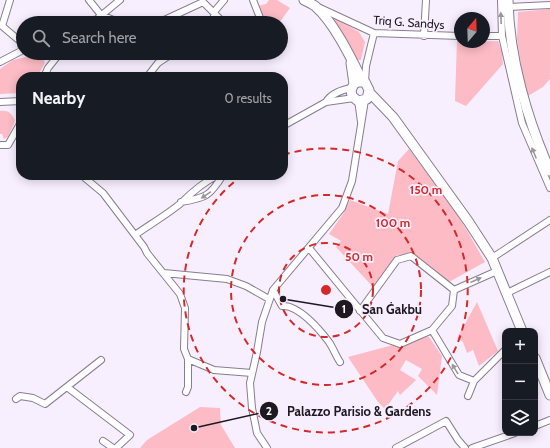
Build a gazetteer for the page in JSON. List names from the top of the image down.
{
  "streets": {
    "street": ["Triq G. Sandys"]
  },
  "places": ["San Ġakbu", "Palazzo Parisio & Gardens"],
  "north": "top",
  "page": {
    "search": "Search here",
    "heading": ["Nearby", "0 results"],
    "map_buttons": ["+", "−"]
  },
  "rings": ["150 m", "100 m", "50 m"]
}
